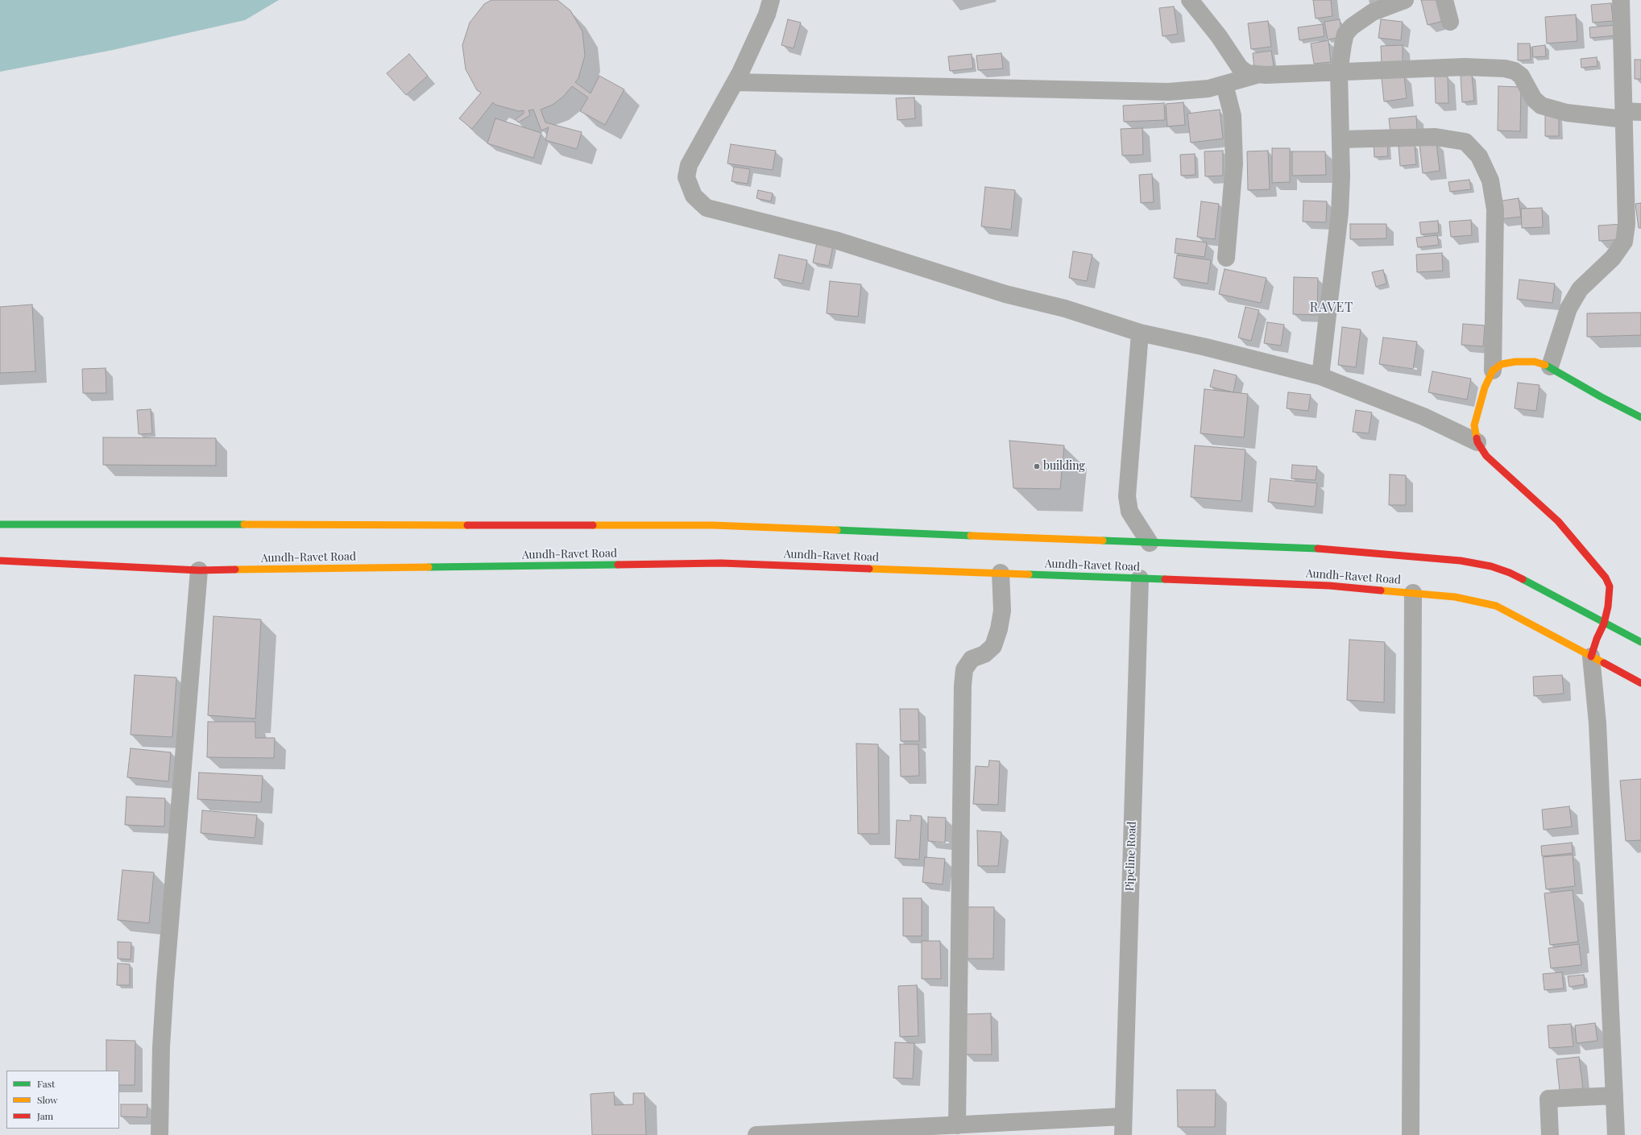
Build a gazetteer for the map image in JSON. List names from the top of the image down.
{
  "streets": {
    "main road": ["Aundh-Ravet Road"],
    "street": ["Pipeline Road"]
  },
  "crossings": [
    ["Aundh-Ravet Road", "Pipeline Road"]
  ],
  "districts": ["RAVET"],
  "places": ["building"],
  "legend": ["Fast", "Slow", "Jam"]
}
